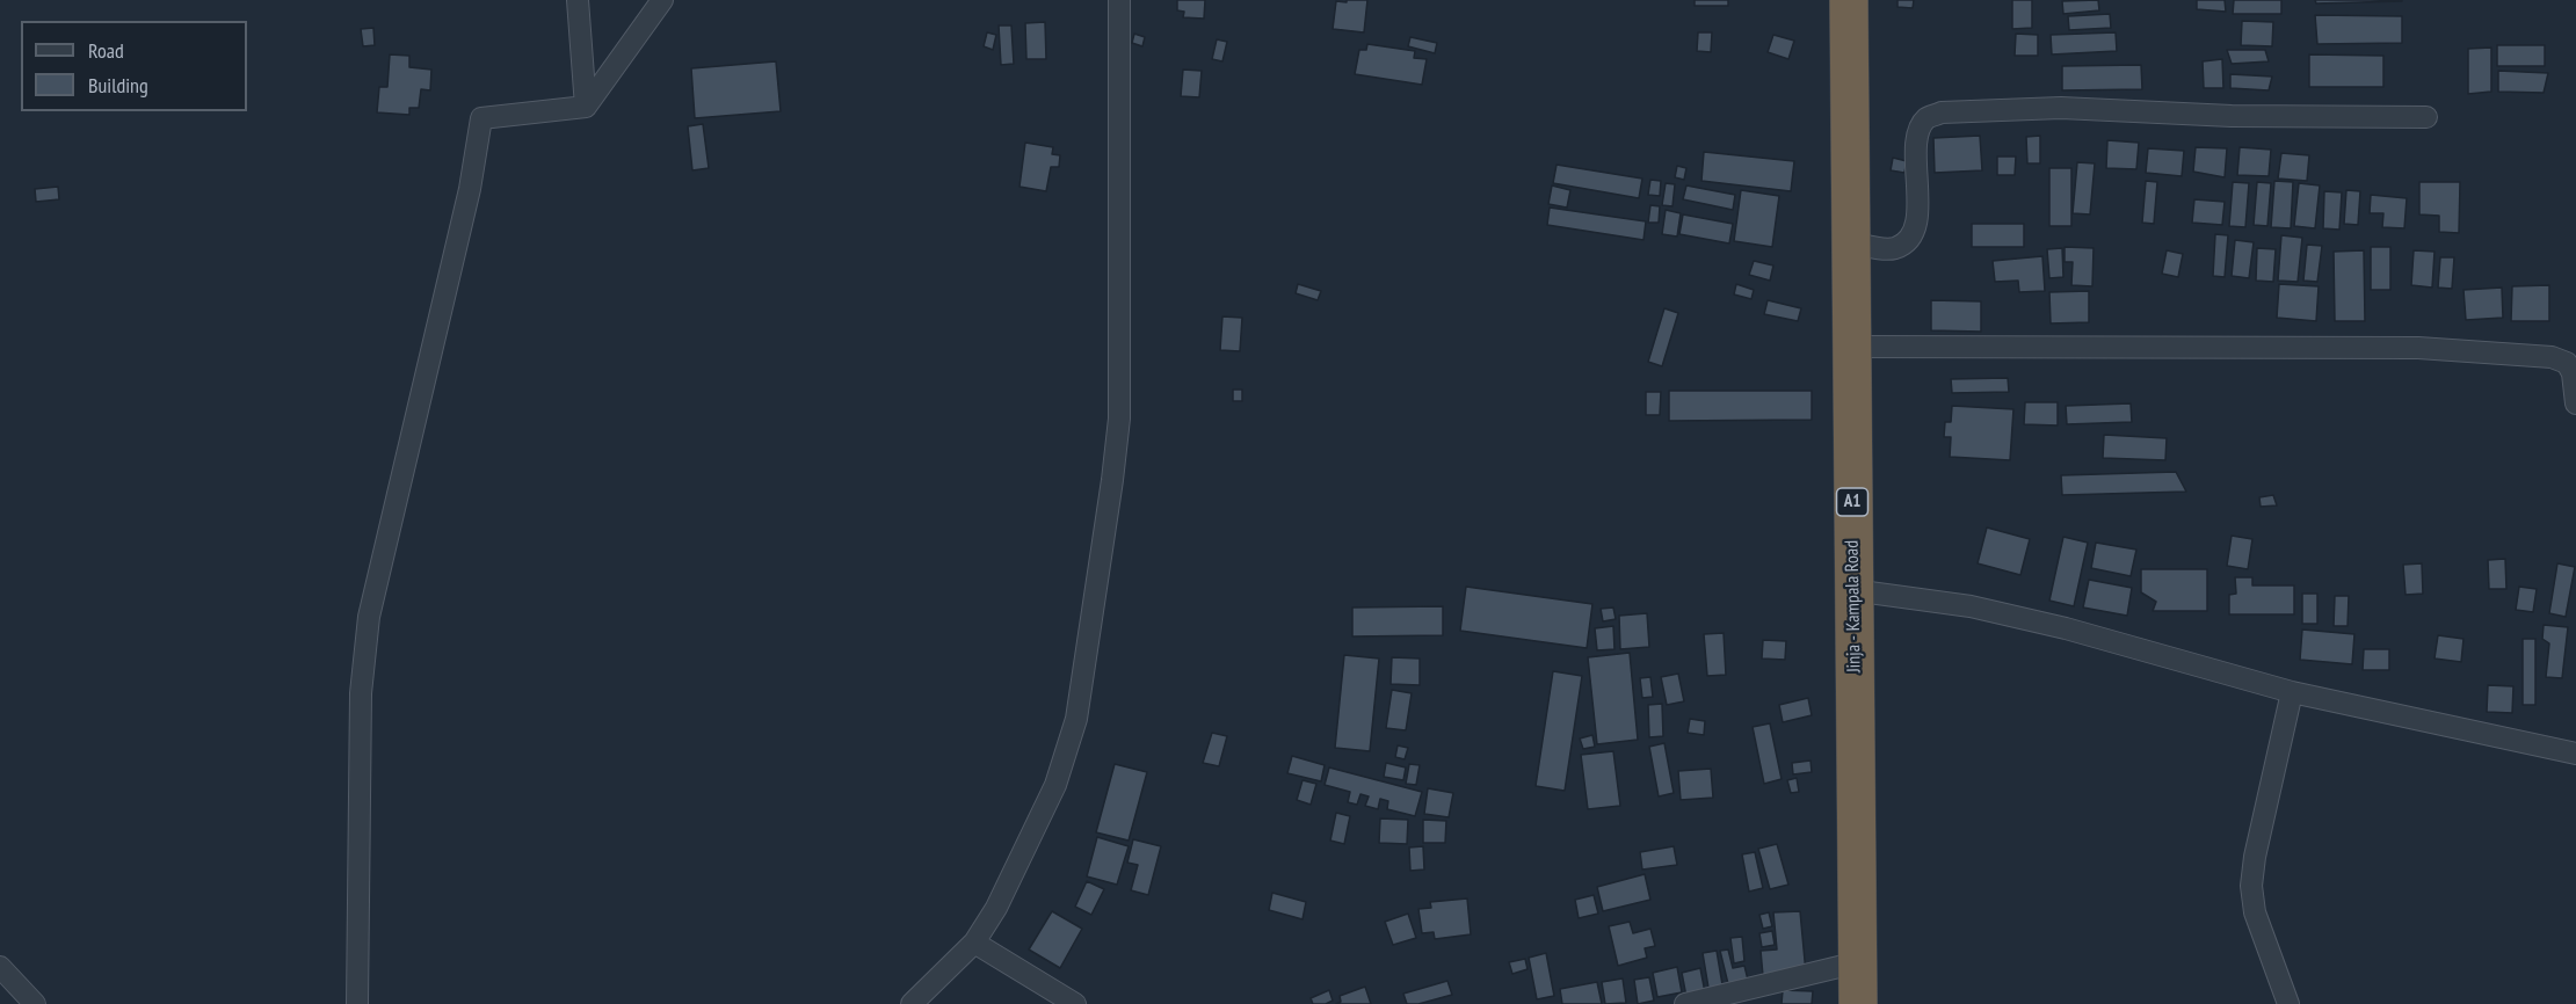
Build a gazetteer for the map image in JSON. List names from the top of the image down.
{
  "streets": {
    "highway": ["A1", "Jinja - Kampala Road"]
  },
  "legend": ["Road", "Building"]
}
